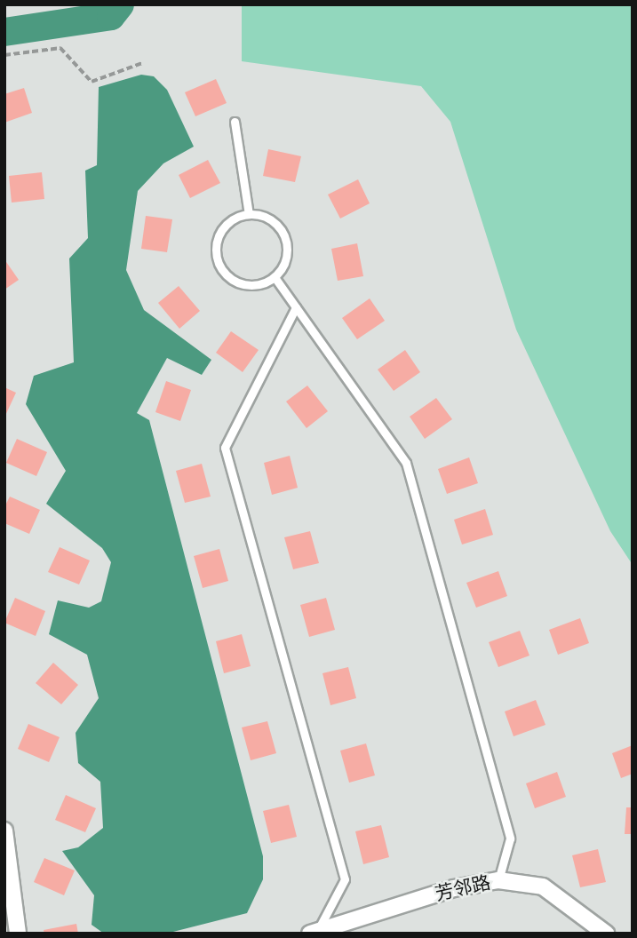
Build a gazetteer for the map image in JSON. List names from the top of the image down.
{
  "streets": {
    "street": ["芳邻路"]
  }
}
